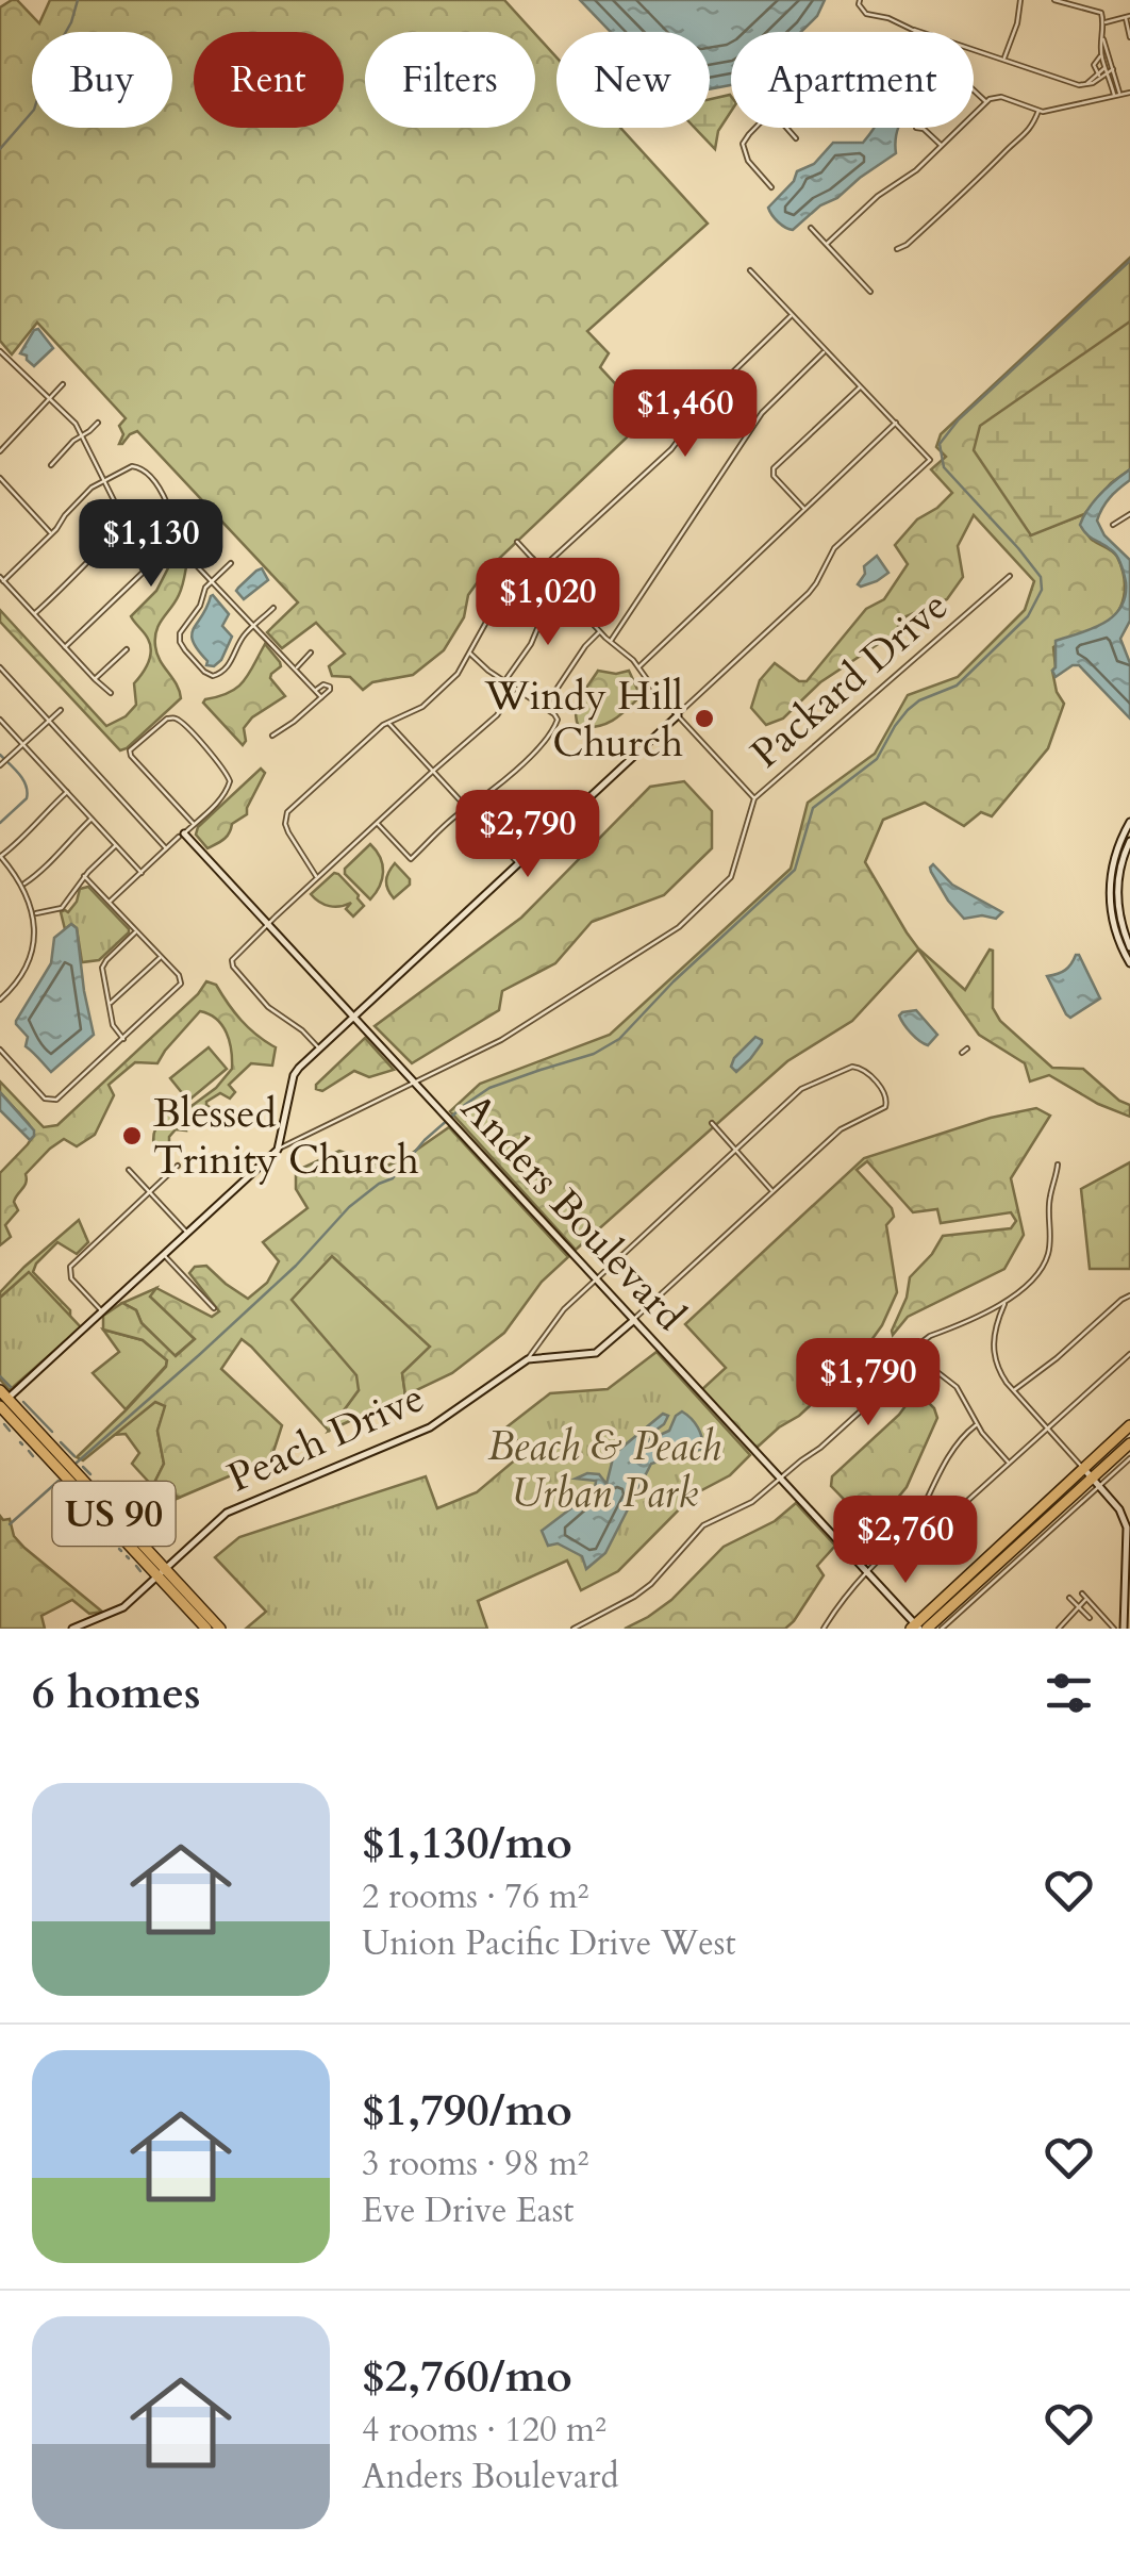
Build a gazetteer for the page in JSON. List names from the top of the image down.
{
  "streets": {
    "highway": ["US 90"],
    "street": ["Packard Drive", "Anders Boulevard", "Peach Drive"]
  },
  "crossings": [
    ["Packard Drive", "Anders Boulevard"],
    ["Peach Drive", "US 90"]
  ],
  "parks": ["Beach & Peach Urban Park"],
  "places": ["Windy Hill Church", "Blessed Trinity Church"],
  "page": {
    "chip": [
      "Buy",
      "Rent",
      "Filters",
      "New",
      "Apartment"
    ],
    "price": [
      "$1,460",
      "$1,130",
      "$1,020",
      "$2,790",
      "$1,790",
      "$2,760"
    ],
    "heading": "6 homes",
    "list": [
      {
        "name": "$1,130/mo",
        "note": "2 rooms · 76 m² · Union Pacific Drive West"
      },
      {
        "name": "$1,790/mo",
        "note": "3 rooms · 98 m² · Eve Drive East"
      },
      {
        "name": "$2,760/mo",
        "note": "4 rooms · 120 m² · Anders Boulevard"
      }
    ]
  }
}
